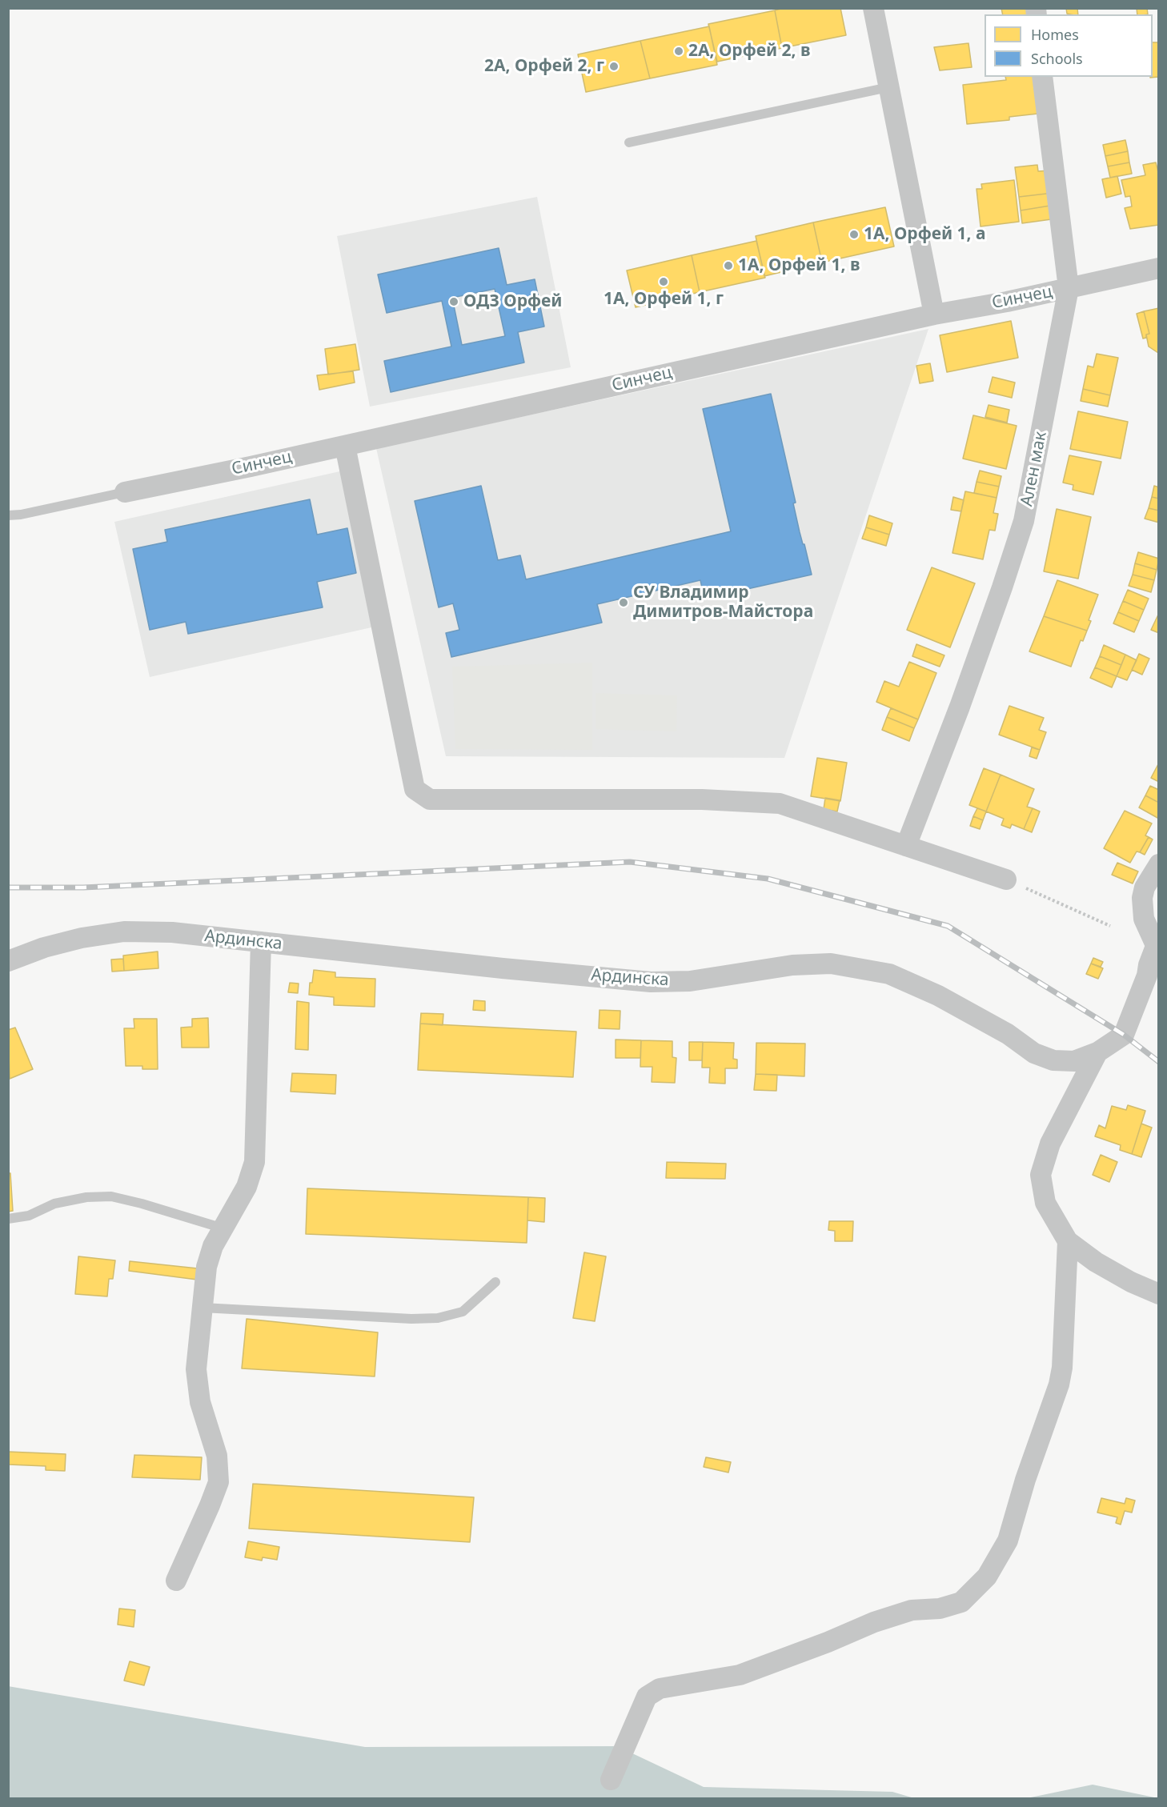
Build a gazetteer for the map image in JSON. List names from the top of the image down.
{
  "streets": {
    "street": ["Синчец", "Ален мак", "Ардинска"]
  },
  "crossings": [
    ["Синчец", "Ален мак"]
  ],
  "places": [
    "2А, Орфей 2, в",
    "2А, Орфей 2, г",
    "1А, Орфей 1, а",
    "1А, Орфей 1, в",
    "1А, Орфей 1, г",
    "ОДЗ Орфей",
    "СУ Владимир Димитров-Майстора"
  ],
  "legend": ["Homes", "Schools"]
}
